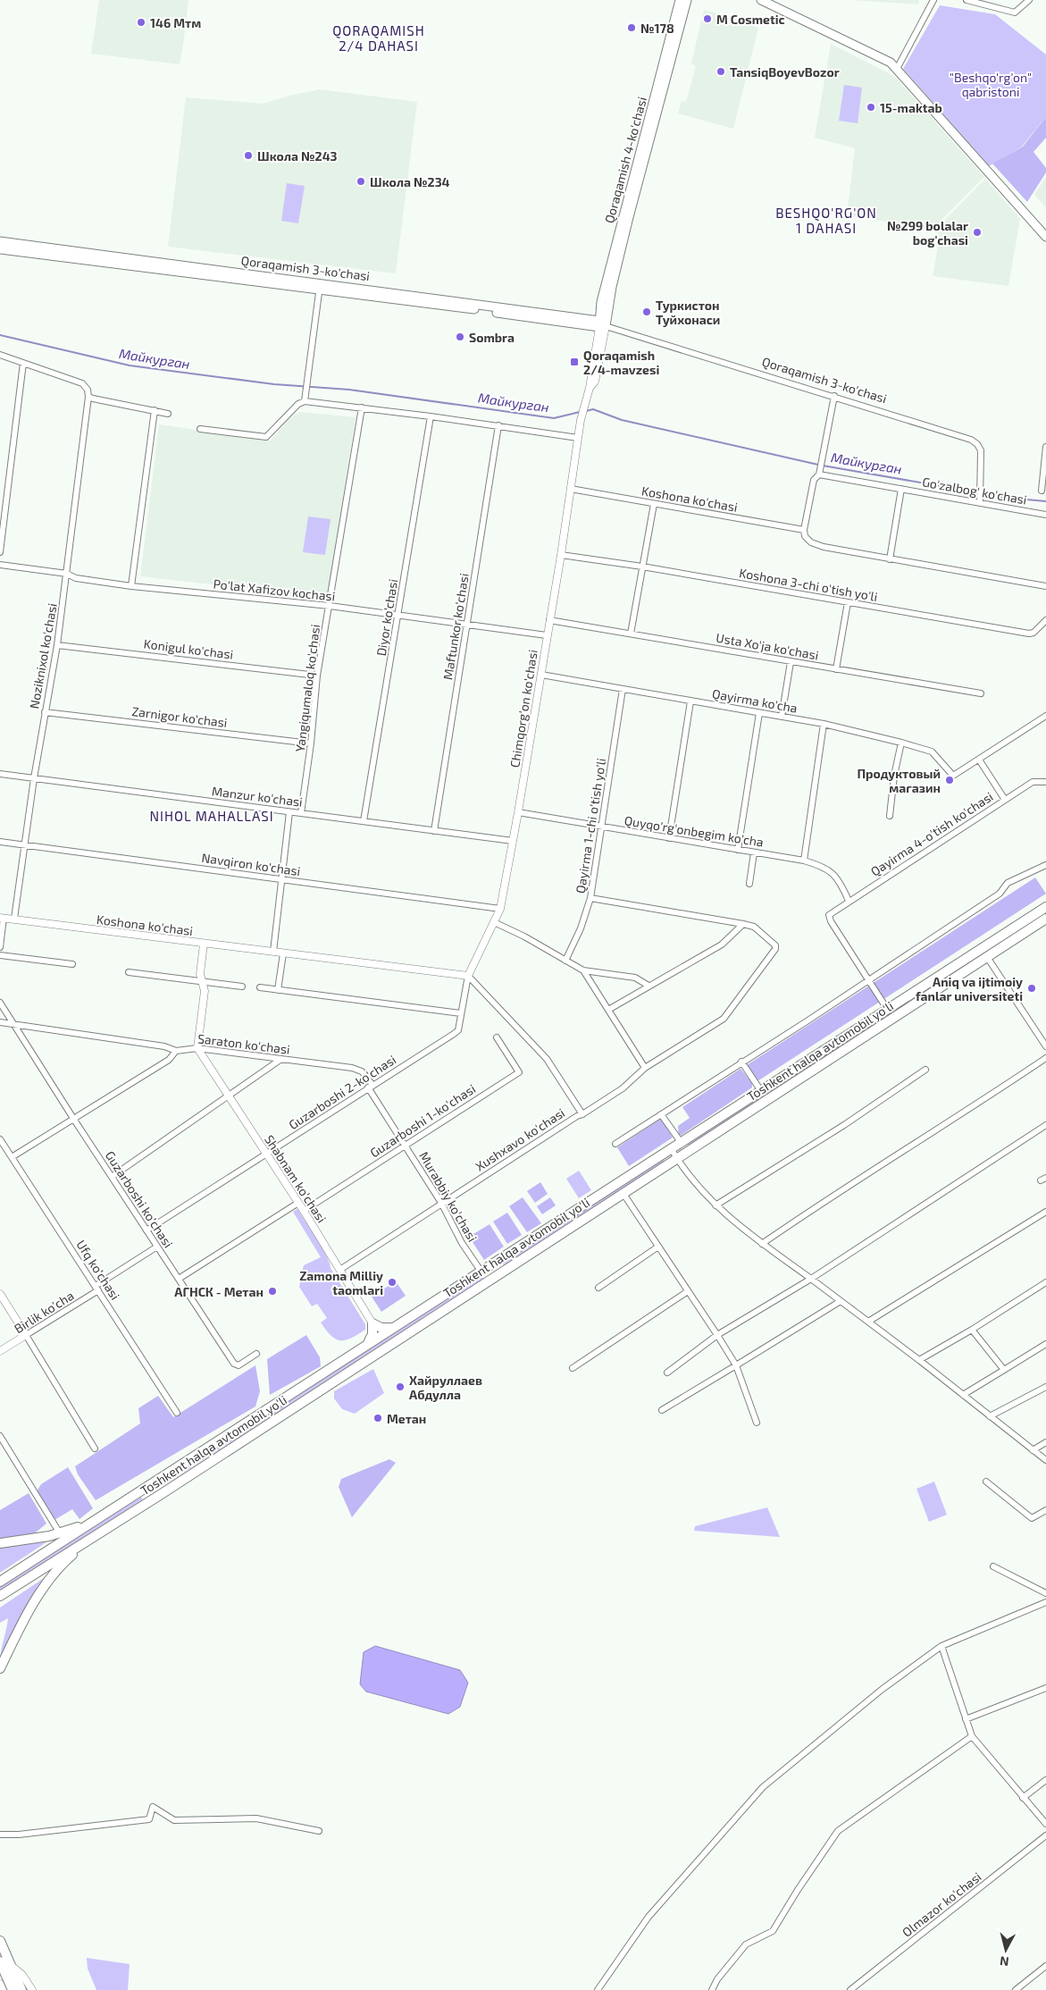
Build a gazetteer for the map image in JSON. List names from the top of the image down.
{
  "streets": {
    "main road": ["Qoraqamish 4-ko'chasi", "Qoraqamish 3-ko'chasi", "Toshkent halqa avtomobil yo'li"],
    "street": [
      "Go'zalbog' ko'chasi",
      "Koshona ko'chasi",
      "Koshona 3-chi o'tish yo'li",
      "Po'lat Xafizov kochasi",
      "Diyor ko'chasi",
      "Maftunkor ko'chasi",
      "Usta Xo'ja ko'chasi",
      "Konigul ko'chasi",
      "Noziknixol ko'chasi",
      "Yangiqumaloq ko'chasi",
      "Qayirma ko'cha",
      "Chimqorg'on ko'chasi",
      "Zarnigor ko'chasi",
      "Manzur ko'chasi",
      "Qayirma 1-chi o'tish yo'li",
      "Quyqo'rg'onbegim ko'cha",
      "Qayirma 4-o'tish ko'chasi",
      "Navqiron ko'chasi",
      "Saraton ko'chasi",
      "Guzarboshi 2-ko'chasi",
      "Guzarboshi 1-ko'chasi",
      "Xushxavo ko'chasi",
      "Shabnam ko'chasi",
      "Murabbiy ko'chasi",
      "Guzarboshi ko'chasi",
      "Ufq ko'chasi",
      "Birlik ko'cha",
      "Olmazor ko'chasi"
    ]
  },
  "crossings": [
    ["Qoraqamish 4-ko'chasi", "Qoraqamish 3-ko'chasi"],
    ["Qoraqamish 4-ko'chasi", "Chimqorg'on ko'chasi"],
    ["Qoraqamish 3-ko'chasi", "Go'zalbog' ko'chasi"],
    ["Qoraqamish 3-ko'chasi", "Chimqorg'on ko'chasi"],
    ["Koshona ko'chasi", "Noziknixol ko'chasi"],
    ["Koshona ko'chasi", "Chimqorg'on ko'chasi"],
    ["Koshona ko'chasi", "Guzarboshi 2-ko'chasi"],
    ["Koshona ko'chasi", "Xushxavo ko'chasi"],
    ["Koshona 3-chi o'tish yo'li", "Chimqorg'on ko'chasi"],
    ["Po'lat Xafizov kochasi", "Diyor ko'chasi"],
    ["Po'lat Xafizov kochasi", "Maftunkor ko'chasi"],
    ["Po'lat Xafizov kochasi", "Noziknixol ko'chasi"],
    ["Po'lat Xafizov kochasi", "Yangiqumaloq ko'chasi"],
    ["Po'lat Xafizov kochasi", "Chimqorg'on ko'chasi"],
    ["Diyor ko'chasi", "Manzur ko'chasi"],
    ["Maftunkor ko'chasi", "Manzur ko'chasi"],
    ["Usta Xo'ja ko'chasi", "Chimqorg'on ko'chasi"],
    ["Konigul ko'chasi", "Noziknixol ko'chasi"],
    ["Konigul ko'chasi", "Yangiqumaloq ko'chasi"],
    ["Noziknixol ko'chasi", "Zarnigor ko'chasi"],
    ["Noziknixol ko'chasi", "Manzur ko'chasi"],
    ["Noziknixol ko'chasi", "Navqiron ko'chasi"],
    ["Yangiqumaloq ko'chasi", "Zarnigor ko'chasi"],
    ["Yangiqumaloq ko'chasi", "Manzur ko'chasi"],
    ["Qayirma ko'cha", "Chimqorg'on ko'chasi"],
    ["Qayirma ko'cha", "Qayirma 1-chi o'tish yo'li"],
    ["Chimqorg'on ko'chasi", "Manzur ko'chasi"],
    ["Chimqorg'on ko'chasi", "Quyqo'rg'onbegim ko'cha"],
    ["Chimqorg'on ko'chasi", "Navqiron ko'chasi"],
    ["Chimqorg'on ko'chasi", "Guzarboshi 2-ko'chasi"],
    ["Chimqorg'on ko'chasi", "Xushxavo ko'chasi"],
    ["Qayirma 1-chi o'tish yo'li", "Quyqo'rg'onbegim ko'cha"],
    ["Quyqo'rg'onbegim ko'cha", "Qayirma 4-o'tish ko'chasi"],
    ["Saraton ko'chasi", "Guzarboshi 2-ko'chasi"],
    ["Saraton ko'chasi", "Shabnam ko'chasi"],
    ["Saraton ko'chasi", "Murabbiy ko'chasi"],
    ["Saraton ko'chasi", "Guzarboshi ko'chasi"],
    ["Toshkent halqa avtomobil yo'li", "Murabbiy ko'chasi"],
    ["Guzarboshi 2-ko'chasi", "Xushxavo ko'chasi"],
    ["Guzarboshi 2-ko'chasi", "Shabnam ko'chasi"],
    ["Guzarboshi 2-ko'chasi", "Murabbiy ko'chasi"],
    ["Guzarboshi 2-ko'chasi", "Guzarboshi ko'chasi"],
    ["Guzarboshi 1-ko'chasi", "Shabnam ko'chasi"],
    ["Guzarboshi 1-ko'chasi", "Murabbiy ko'chasi"],
    ["Xushxavo ko'chasi", "Shabnam ko'chasi"],
    ["Xushxavo ko'chasi", "Murabbiy ko'chasi"],
    ["Guzarboshi ko'chasi", "Birlik ko'cha"],
    ["Ufq ko'chasi", "Birlik ko'cha"]
  ],
  "districts": ["QORAQAMISH 2/4 DAHASI", "BESHQO'RG'ON 1 DAHASI", "NIHOL MAHALLASI"],
  "water": ["Майкурган"],
  "parks": ["\"Beshqo'rg'on\" qabristoni"],
  "places": {
    "other": [
      "M Cosmetic",
      "146 Мтм",
      "№178",
      "TansiqBoyevBozor",
      "15-maktab",
      "Школа №243",
      "Школа №234",
      "№299 bolalar bog'chasi",
      "Туркистон Туйхонаси",
      "Sombra",
      "Продуктовый магазин",
      "Aniq va ijtimoiy fanlar universiteti",
      "Zamona Milliy taomlari",
      "АГНСК - Метан",
      "Хайруллаев Абдулла",
      "Метан"
    ],
    "transit": ["Qoraqamish 2/4-mavzesi"]
  },
  "north": "bottom"
}
